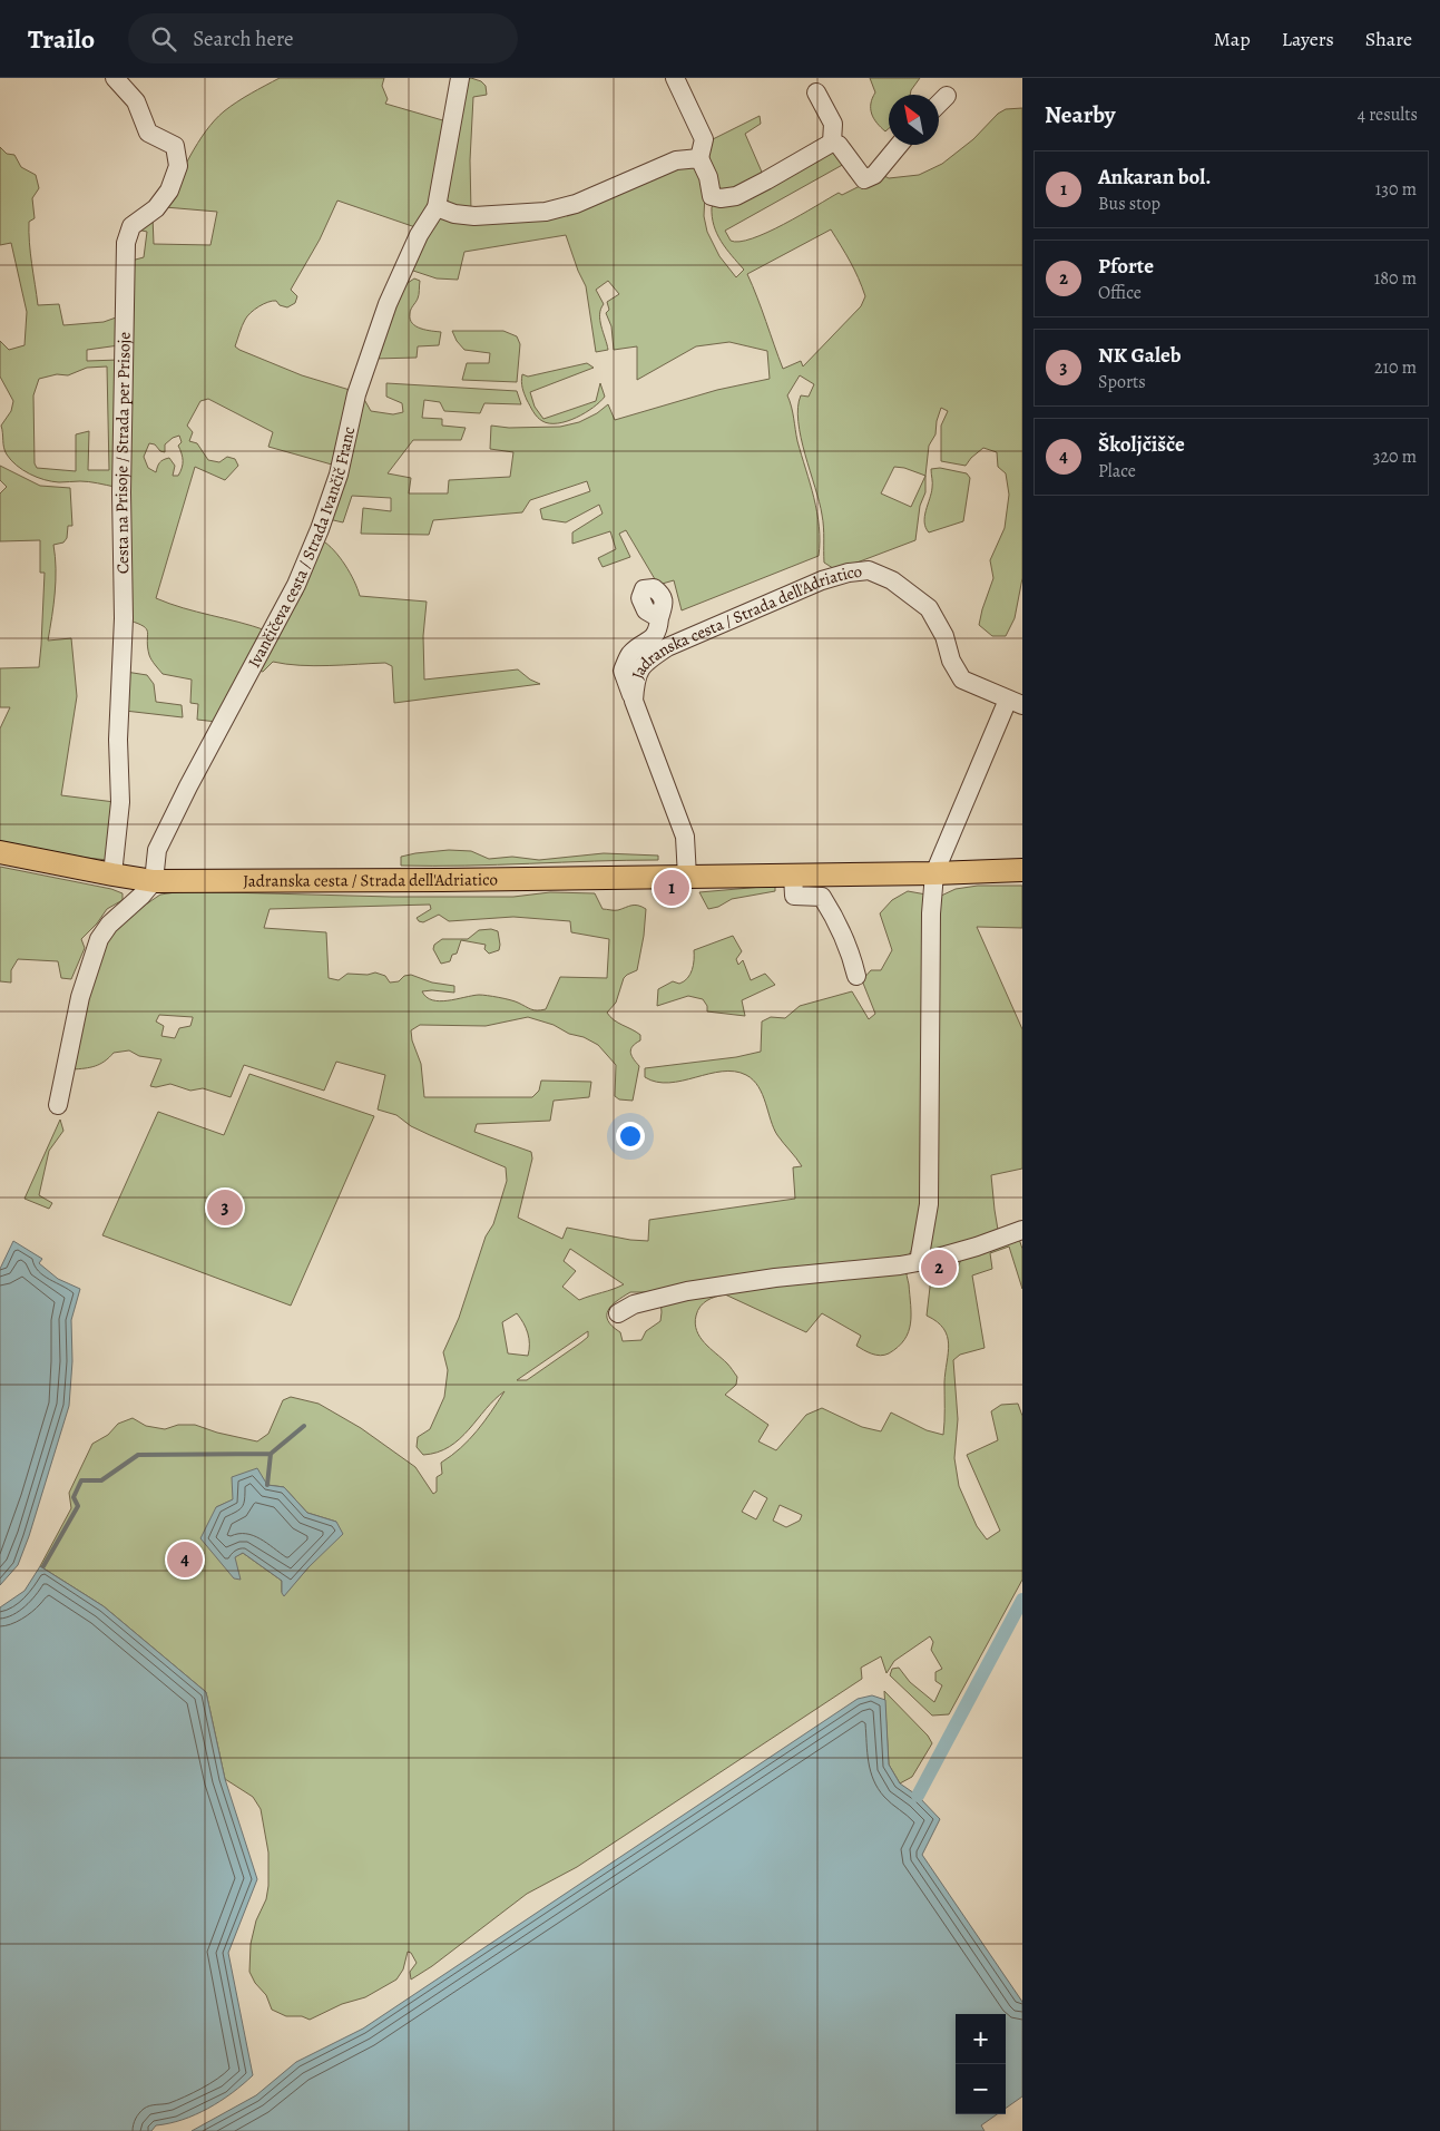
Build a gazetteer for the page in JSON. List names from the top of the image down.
{
  "streets": {
    "main road": ["Jadranska cesta / Strada dell'Adriatico"],
    "street": ["Cesta na Prisoje / Strada per Prisoje", "Ivančičeva cesta / Strada Ivančič Franc"]
  },
  "crossings": [
    ["Cesta na Prisoje / Strada per Prisoje", "Jadranska cesta / Strada dell'Adriatico"],
    ["Ivančičeva cesta / Strada Ivančič Franc", "Jadranska cesta / Strada dell'Adriatico"]
  ],
  "north": "top left",
  "page": {
    "header": "Trailo",
    "search": "Search here",
    "nav": ["Map", "Layers", "Share"],
    "heading": ["Nearby", "4 results"],
    "list": [
      {
        "mark": "1",
        "name": "Ankaran bol.",
        "note": "Bus stop",
        "value": "130 m"
      },
      {
        "mark": "2",
        "name": "Pforte",
        "note": "Office",
        "value": "180 m"
      },
      {
        "mark": "3",
        "name": "NK Galeb",
        "note": "Sports",
        "value": "210 m"
      },
      {
        "mark": "4",
        "name": "Školjčišče",
        "note": "Place",
        "value": "320 m"
      }
    ],
    "pins": [
      "1",
      "3",
      "2",
      "4"
    ],
    "map_buttons": ["+", "−"]
  }
}
